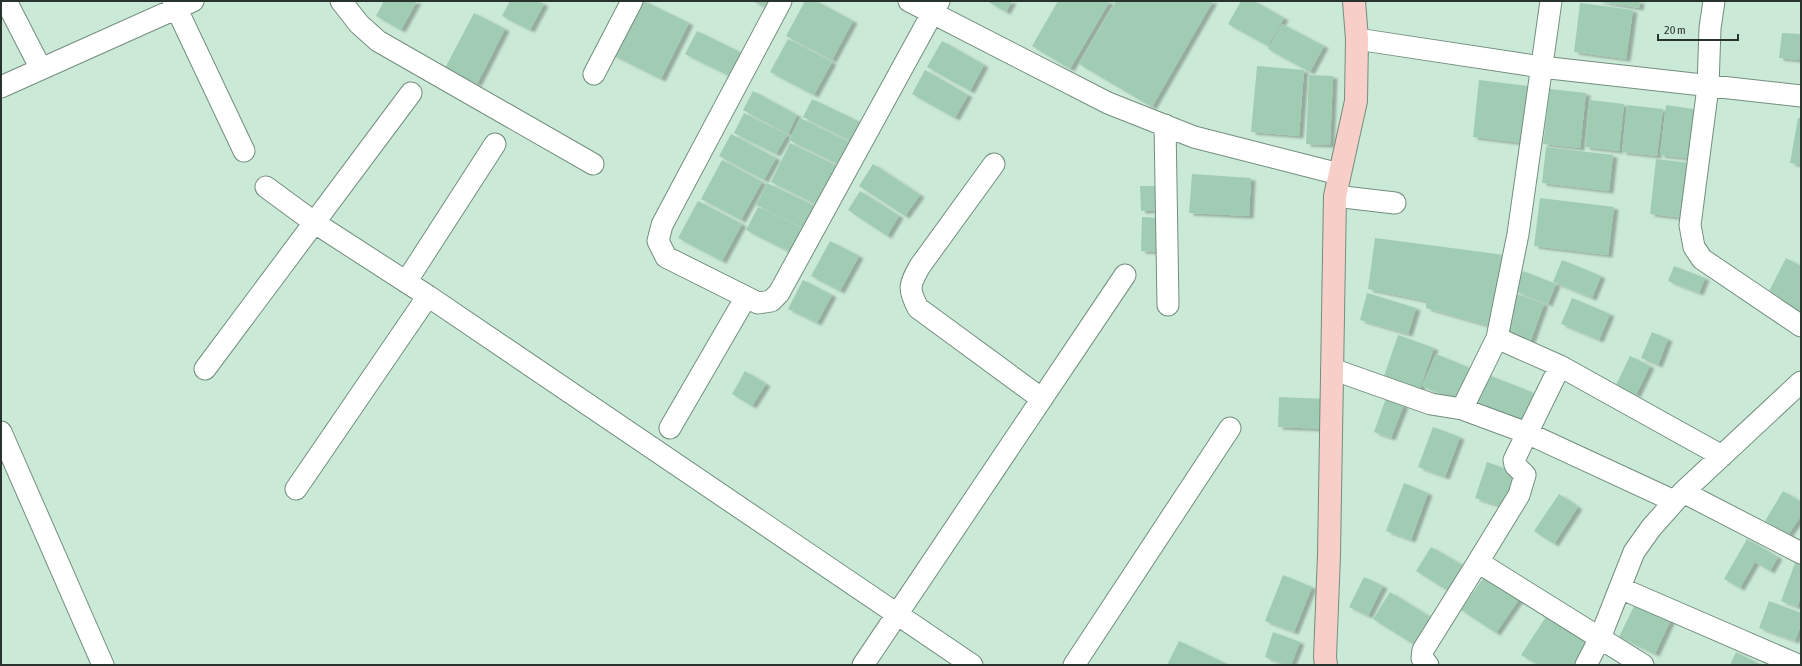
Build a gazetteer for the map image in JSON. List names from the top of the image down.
{
  "scale_bar": "20 m"
}
